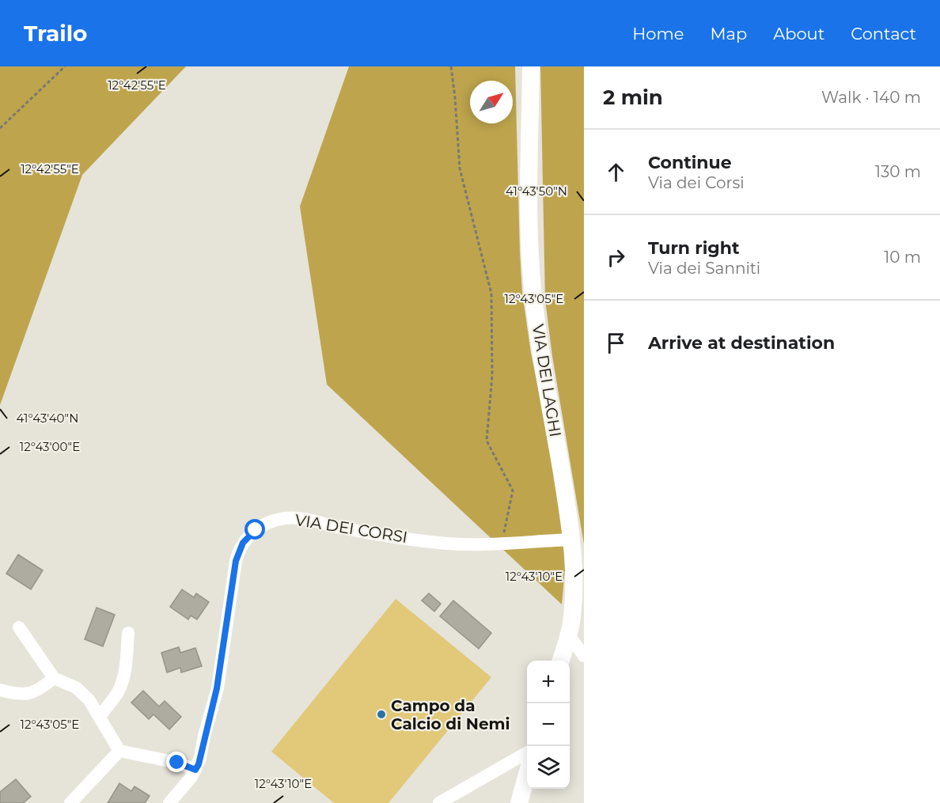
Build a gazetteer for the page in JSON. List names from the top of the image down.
{
  "streets": {
    "main road": ["VIA DEI LAGHI"],
    "street": ["VIA DEI CORSI"]
  },
  "crossings": [
    ["VIA DEI LAGHI", "VIA DEI CORSI"]
  ],
  "places": ["Campo da Calcio di Nemi"],
  "north": "top right",
  "page": {
    "header": "Trailo",
    "nav": [
      "Home",
      "Map",
      "About",
      "Contact"
    ],
    "heading": ["2 min", "Walk · 140 m"],
    "list": [
      ["Continue", "Via dei Corsi", "130 m"],
      ["Turn right", "Via dei Sanniti", "10 m"],
      "Arrive at destination"
    ],
    "map_buttons": ["+", "−"]
  },
  "coordinates": [
    "12°42'55\"E",
    "41°43'50\"N",
    "12°43'05\"E",
    "41°43'40\"N",
    "12°43'00\"E",
    "12°43'10\"E"
  ]
}
